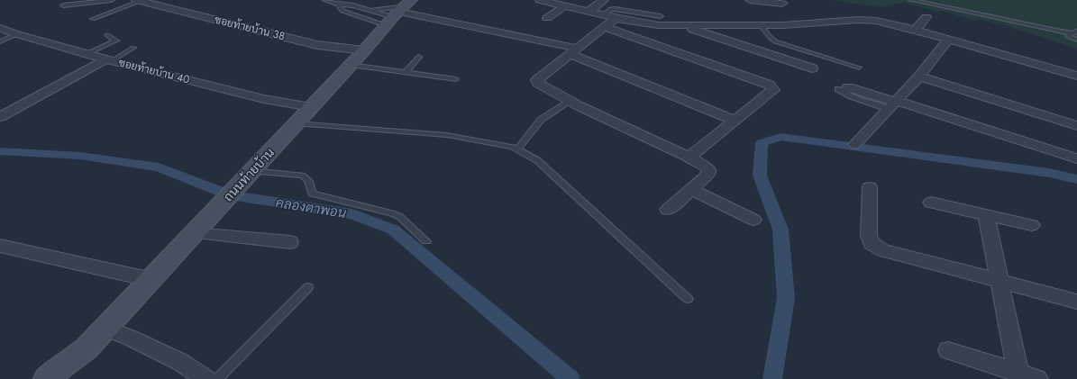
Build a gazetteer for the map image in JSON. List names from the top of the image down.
{
  "streets": {
    "street": ["ซอยท้ายบ้าน 38", "ซอยท้ายบ้าน 40", "ถนนท้ายบ้าน"]
  },
  "crossings": [
    ["ซอยท้ายบ้าน 38", "ถนนท้ายบ้าน"],
    ["ซอยท้ายบ้าน 40", "ถนนท้ายบ้าน"]
  ],
  "water": ["คลองตาพอน"]
}
